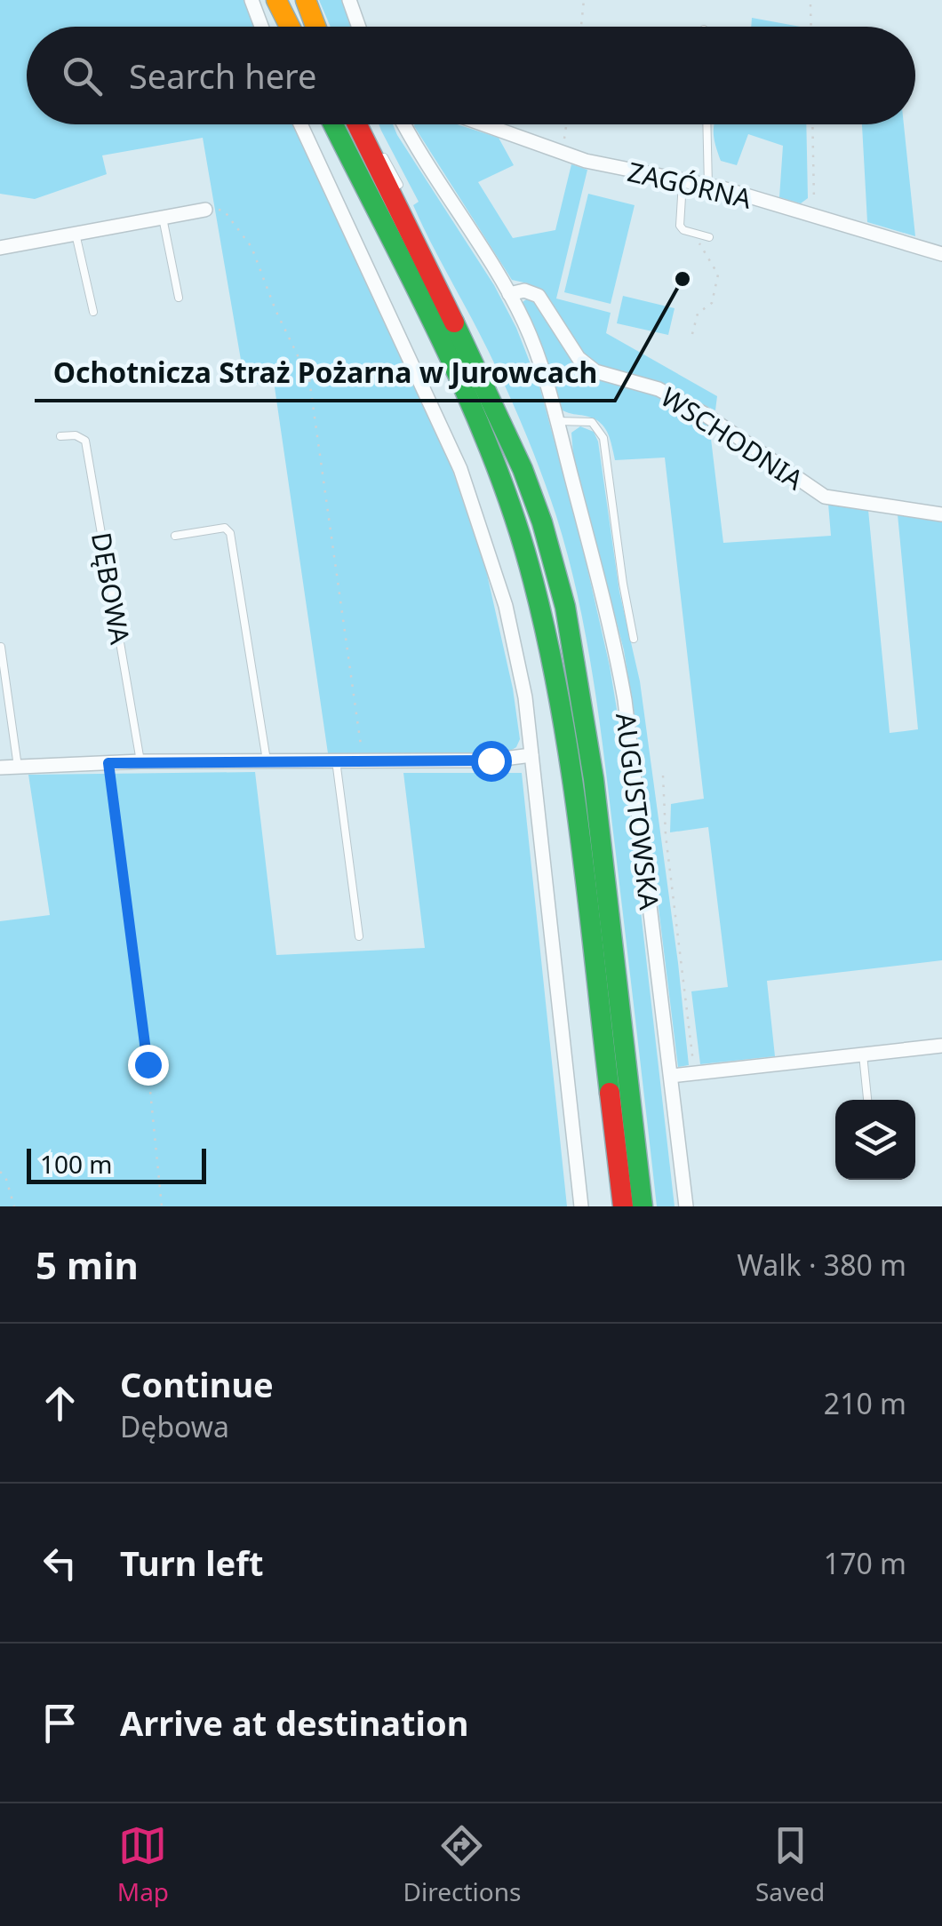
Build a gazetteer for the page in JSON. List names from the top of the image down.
{
  "streets": {
    "street": ["ZAGÓRNA", "WSCHODNIA", "AUGUSTOWSKA"],
    "lane": ["DĘBOWA"]
  },
  "crossings": [
    ["WSCHODNIA", "AUGUSTOWSKA"]
  ],
  "places": ["Ochotnicza Straż Pożarna w Jurowcach"],
  "scale_bar": "100 m",
  "page": {
    "search": "Search here",
    "scale": "100 m",
    "heading": ["5 min", "Walk · 380 m"],
    "list": [
      ["Continue", "Dębowa", "210 m"],
      ["Turn left", "170 m"],
      "Arrive at destination"
    ],
    "nav": ["Map", "Directions", "Saved"]
  }
}
